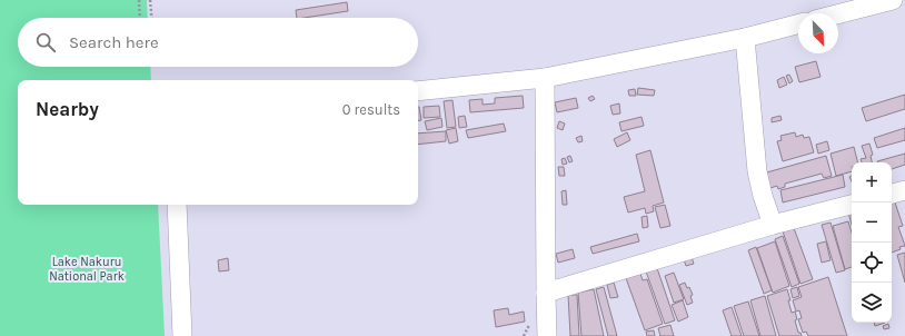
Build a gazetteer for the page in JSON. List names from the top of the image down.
{
  "parks": ["Lake Nakuru National Park"],
  "north": "bottom right",
  "page": {
    "search": "Search here",
    "heading": ["Nearby", "0 results"],
    "map_buttons": ["+", "−"]
  }
}
